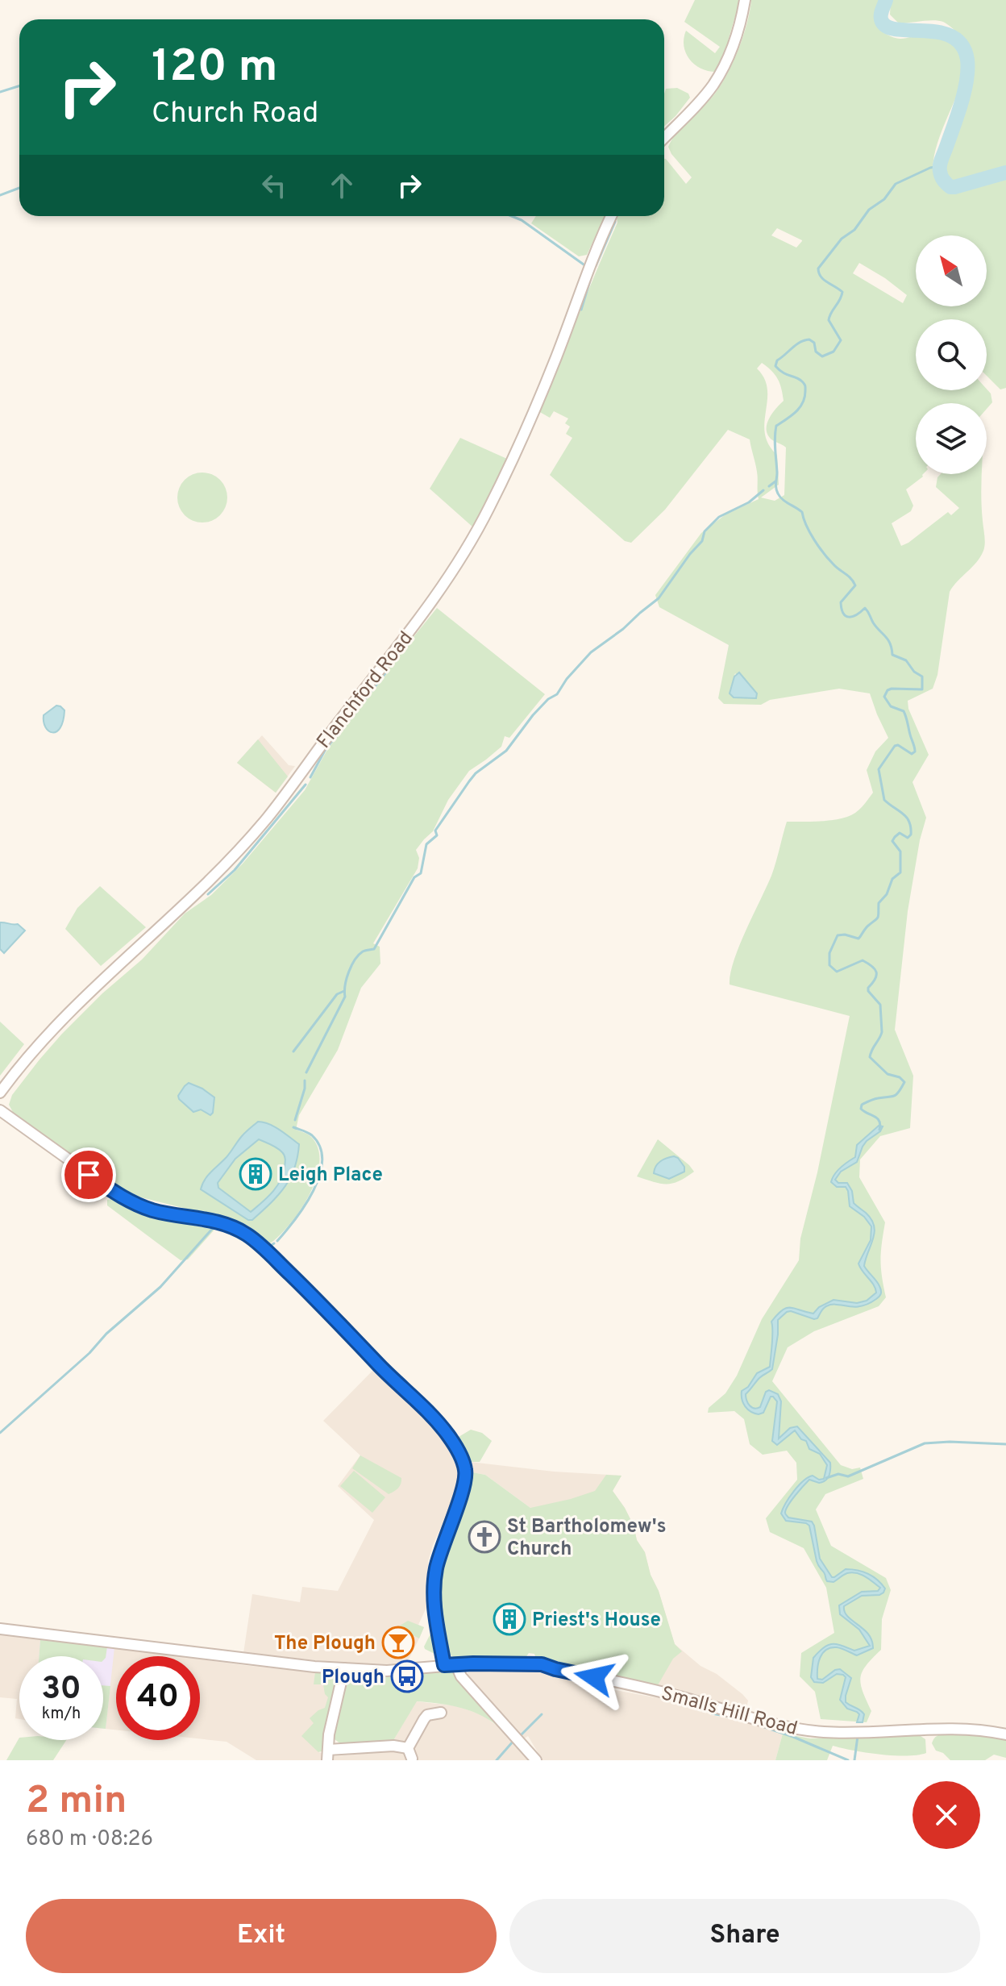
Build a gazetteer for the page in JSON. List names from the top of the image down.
{
  "streets": {
    "street": ["Flanchford Road", "Smalls Hill Road"]
  },
  "places": {
    "building": ["Leigh Place", "Priest's House"],
    "church": ["St Bartholomew's Church"],
    "bar": ["The Plough"],
    "bus stop": ["Plough"]
  },
  "north": "top left",
  "page": {
    "turn": ["120 m", "Church Road"],
    "speed": "30 km/h",
    "limit": "40",
    "heading": ["2 min", "680 m · 08:26"],
    "buttons": ["Exit", "Share"]
  }
}
